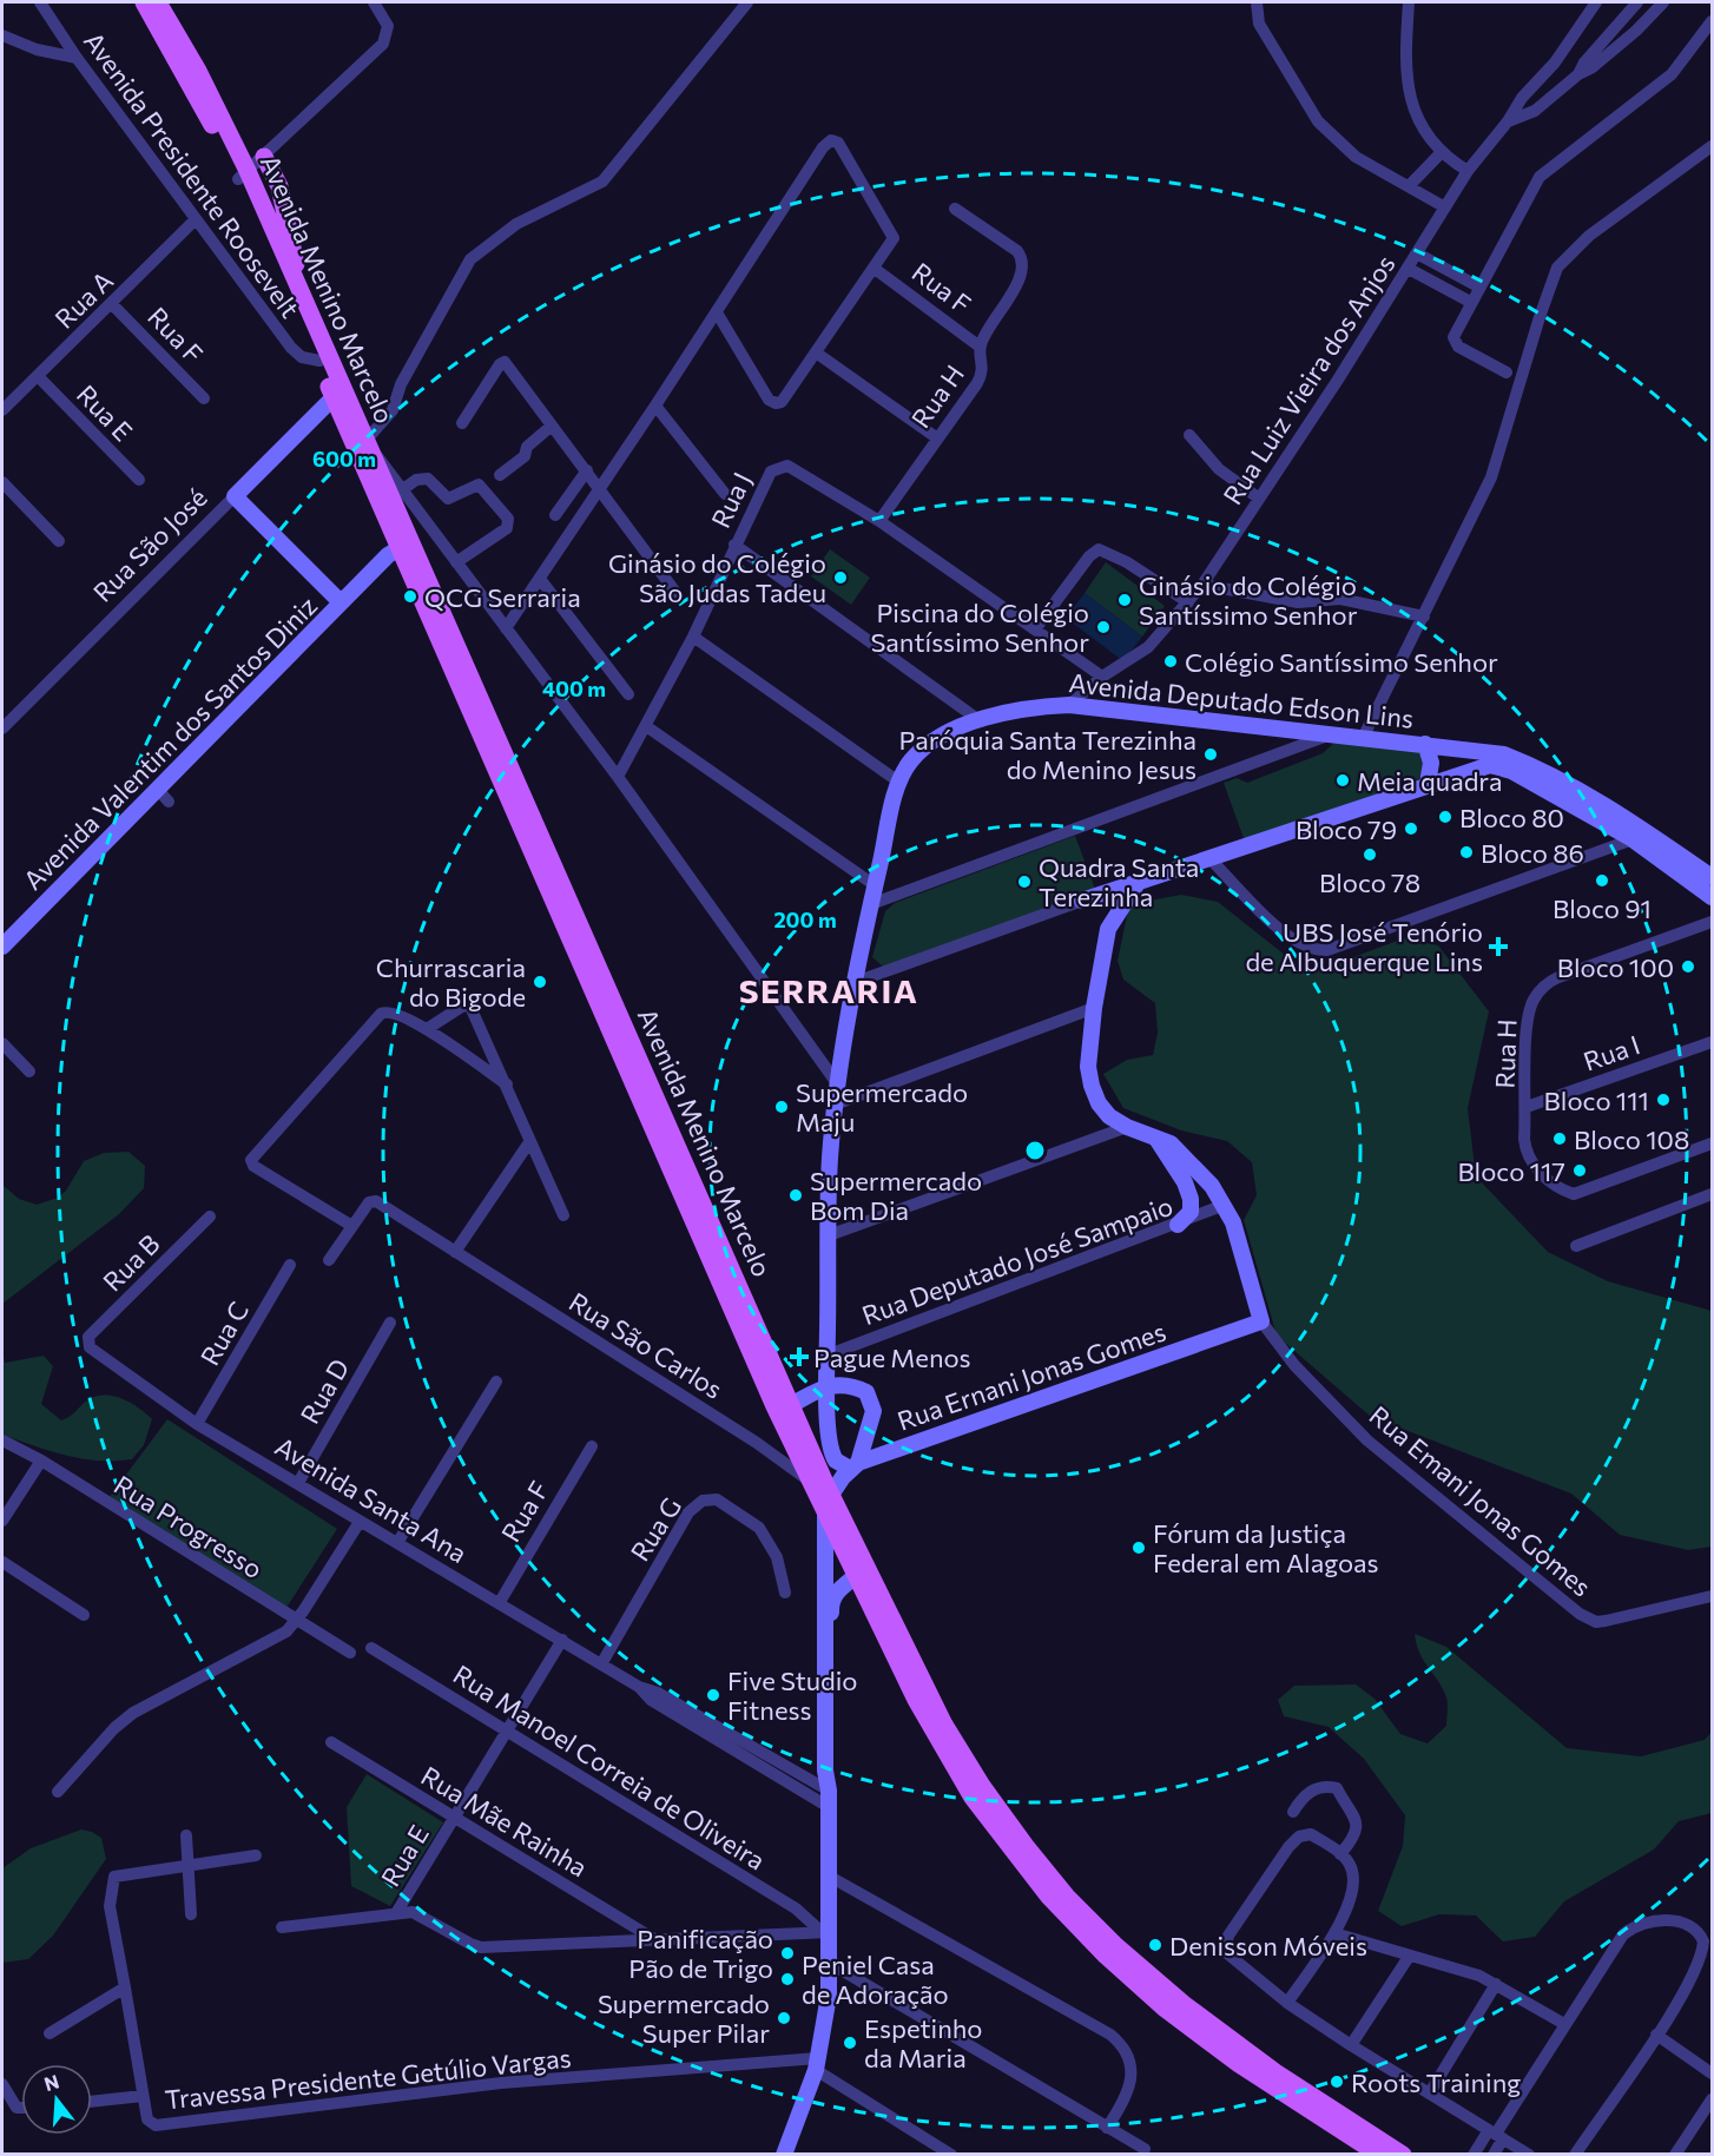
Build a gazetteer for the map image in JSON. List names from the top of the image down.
{
  "streets": {
    "main road": ["Avenida Menino Marcelo"],
    "street": [
      "Avenida Presidente Roosevelt",
      "Rua F",
      "Rua A",
      "Rua Luiz Vieira dos Anjos",
      "Rua H",
      "Rua E",
      "Rua J",
      "Rua São José",
      "Avenida Deputado Edson Lins",
      "Avenida Valentim dos Santos Diniz",
      "Rua I",
      "Rua Deputado José Sampaio",
      "Rua B",
      "Rua C",
      "Rua São Carlos",
      "Rua Ernani Jonas Gomes",
      "Rua D",
      "Avenida Santa Ana",
      "Rua Emani Jonas Gomes",
      "Rua Progresso",
      "Rua G",
      "Rua Manoel Correia de Oliveira",
      "Rua Mãe Rainha",
      "Travessa Presidente Getúlio Vargas"
    ]
  },
  "crossings": [
    ["Avenida Presidente Roosevelt", "Avenida Menino Marcelo"],
    ["Avenida Presidente Roosevelt", "Rua A"],
    ["Rua F", "Rua A"],
    ["Rua F", "Rua H"],
    ["Rua F", "Avenida Santa Ana"],
    ["Avenida Menino Marcelo", "Rua São José"],
    ["Avenida Menino Marcelo", "Avenida Valentim dos Santos Diniz"],
    ["Avenida Menino Marcelo", "Rua São Carlos"],
    ["Rua A", "Rua E"],
    ["Rua Luiz Vieira dos Anjos", "Avenida Deputado Edson Lins"],
    ["Rua H", "Rua J"],
    ["Rua H", "Rua I"],
    ["Rua E", "Avenida Santa Ana"],
    ["Rua E", "Rua Manoel Correia de Oliveira"],
    ["Rua E", "Rua Mãe Rainha"],
    ["Avenida Deputado Edson Lins", "Rua Deputado José Sampaio"],
    ["Avenida Deputado Edson Lins", "Rua Ernani Jonas Gomes"],
    ["Rua B", "Avenida Santa Ana"],
    ["Rua C", "Avenida Santa Ana"],
    ["Rua Ernani Jonas Gomes", "Rua Emani Jonas Gomes"],
    ["Rua D", "Avenida Santa Ana"],
    ["Avenida Santa Ana", "Rua G"]
  ],
  "districts": ["SERRARIA"],
  "places": {
    "other": [
      "Ginásio do Colégio São Judas Tadeu",
      "QCG Serraria",
      "Ginásio do Colégio Santíssimo Senhor",
      "Piscina do Colégio Santíssimo Senhor",
      "Colégio Santíssimo Senhor",
      "Paróquia Santa Terezinha do Menino Jesus",
      "Meia quadra",
      "Bloco 80",
      "Bloco 79",
      "Bloco 86",
      "Bloco 78",
      "Bloco 91",
      "Quadra Santa Terezinha",
      "Bloco 100",
      "Churrascaria do Bigode",
      "Bloco 111",
      "Supermercado Maju",
      "Bloco 108",
      "Bloco 117",
      "Supermercado Bom Dia",
      "Fórum da Justiça Federal em Alagoas",
      "Five Studio Fitness",
      "Denisson Móveis",
      "Panificação Pão de Trigo",
      "Peniel Casa de Adoração",
      "Supermercado Super Pilar",
      "Espetinho da Maria",
      "Roots Training"
    ],
    "health": ["UBS José Tenório de Albuquerque Lins", "Pague Menos"]
  },
  "north": "top",
  "rings": ["600 m", "400 m", "200 m"]
}
